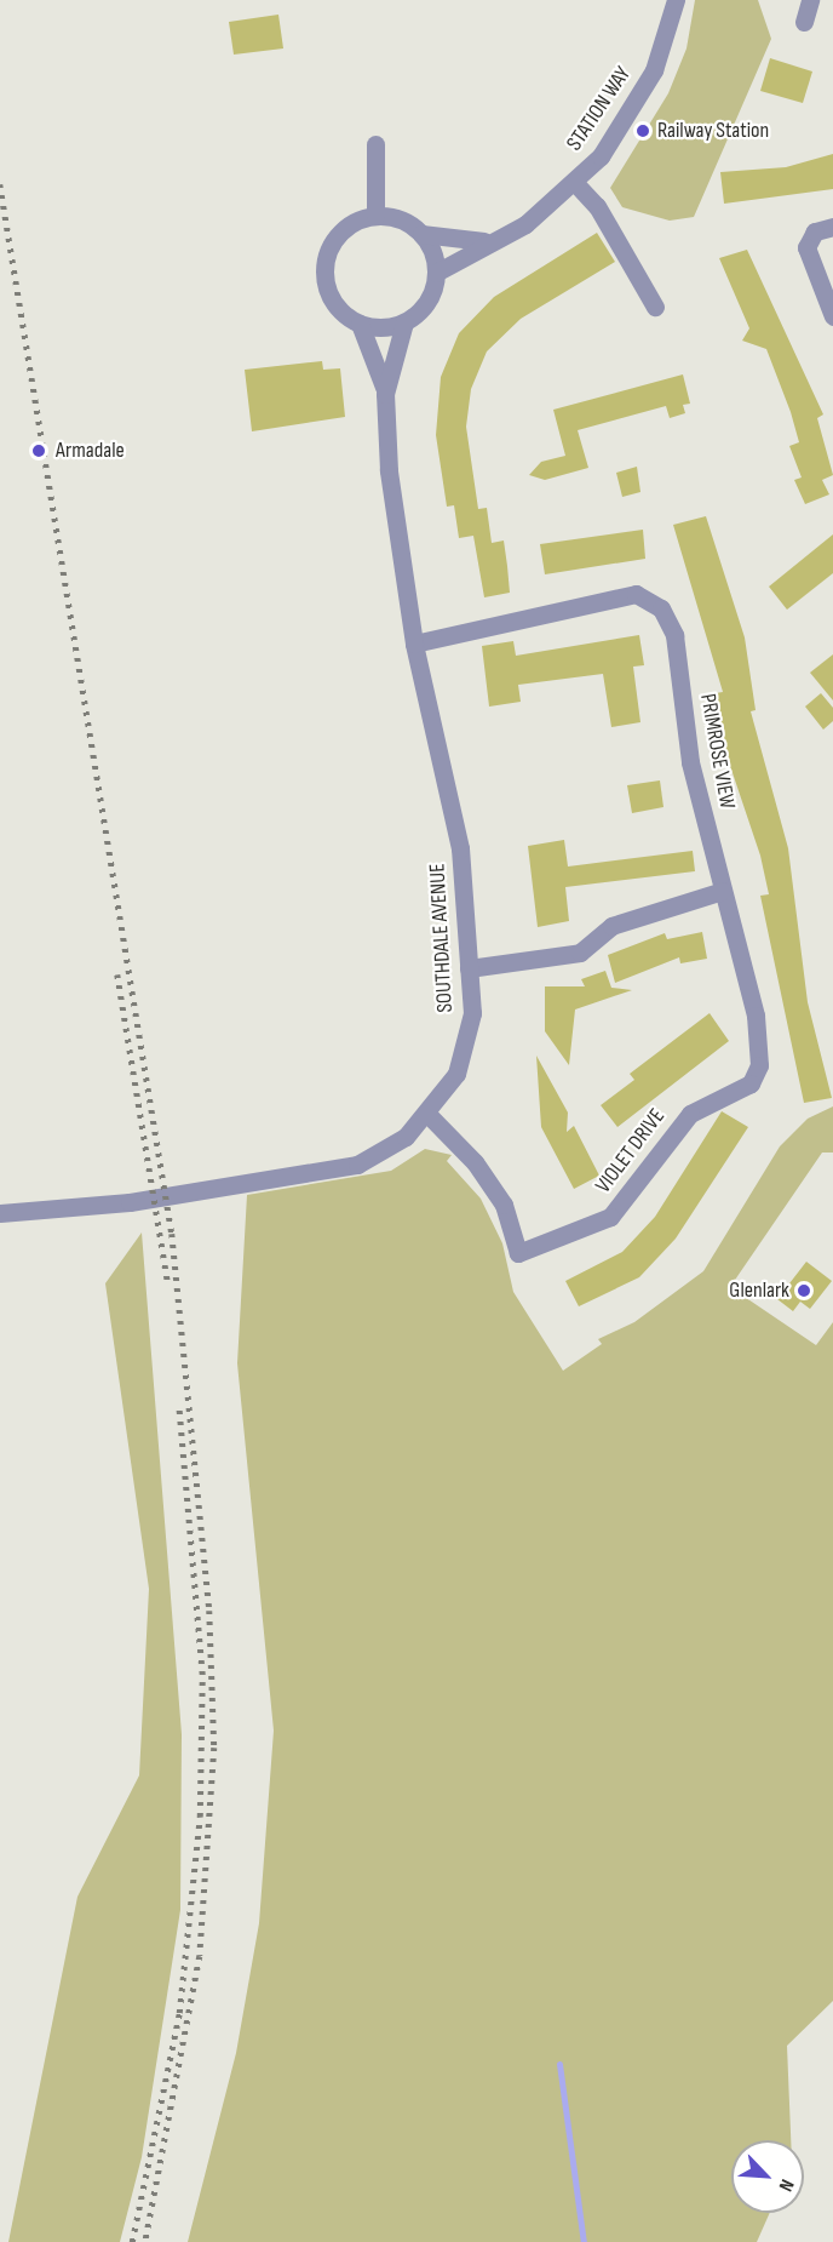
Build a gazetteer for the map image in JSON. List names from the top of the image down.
{
  "streets": {
    "street": [
      "STATION WAY",
      "PRIMROSE VIEW",
      "SOUTHDALE AVENUE",
      "VIOLET DRIVE"
    ]
  },
  "crossings": [
    ["STATION WAY", "SOUTHDALE AVENUE"],
    ["PRIMROSE VIEW", "SOUTHDALE AVENUE"],
    ["PRIMROSE VIEW", "VIOLET DRIVE"],
    ["SOUTHDALE AVENUE", "VIOLET DRIVE"]
  ],
  "places": ["Railway Station", "Armadale", "Glenlark"],
  "north": "bottom right"
}
